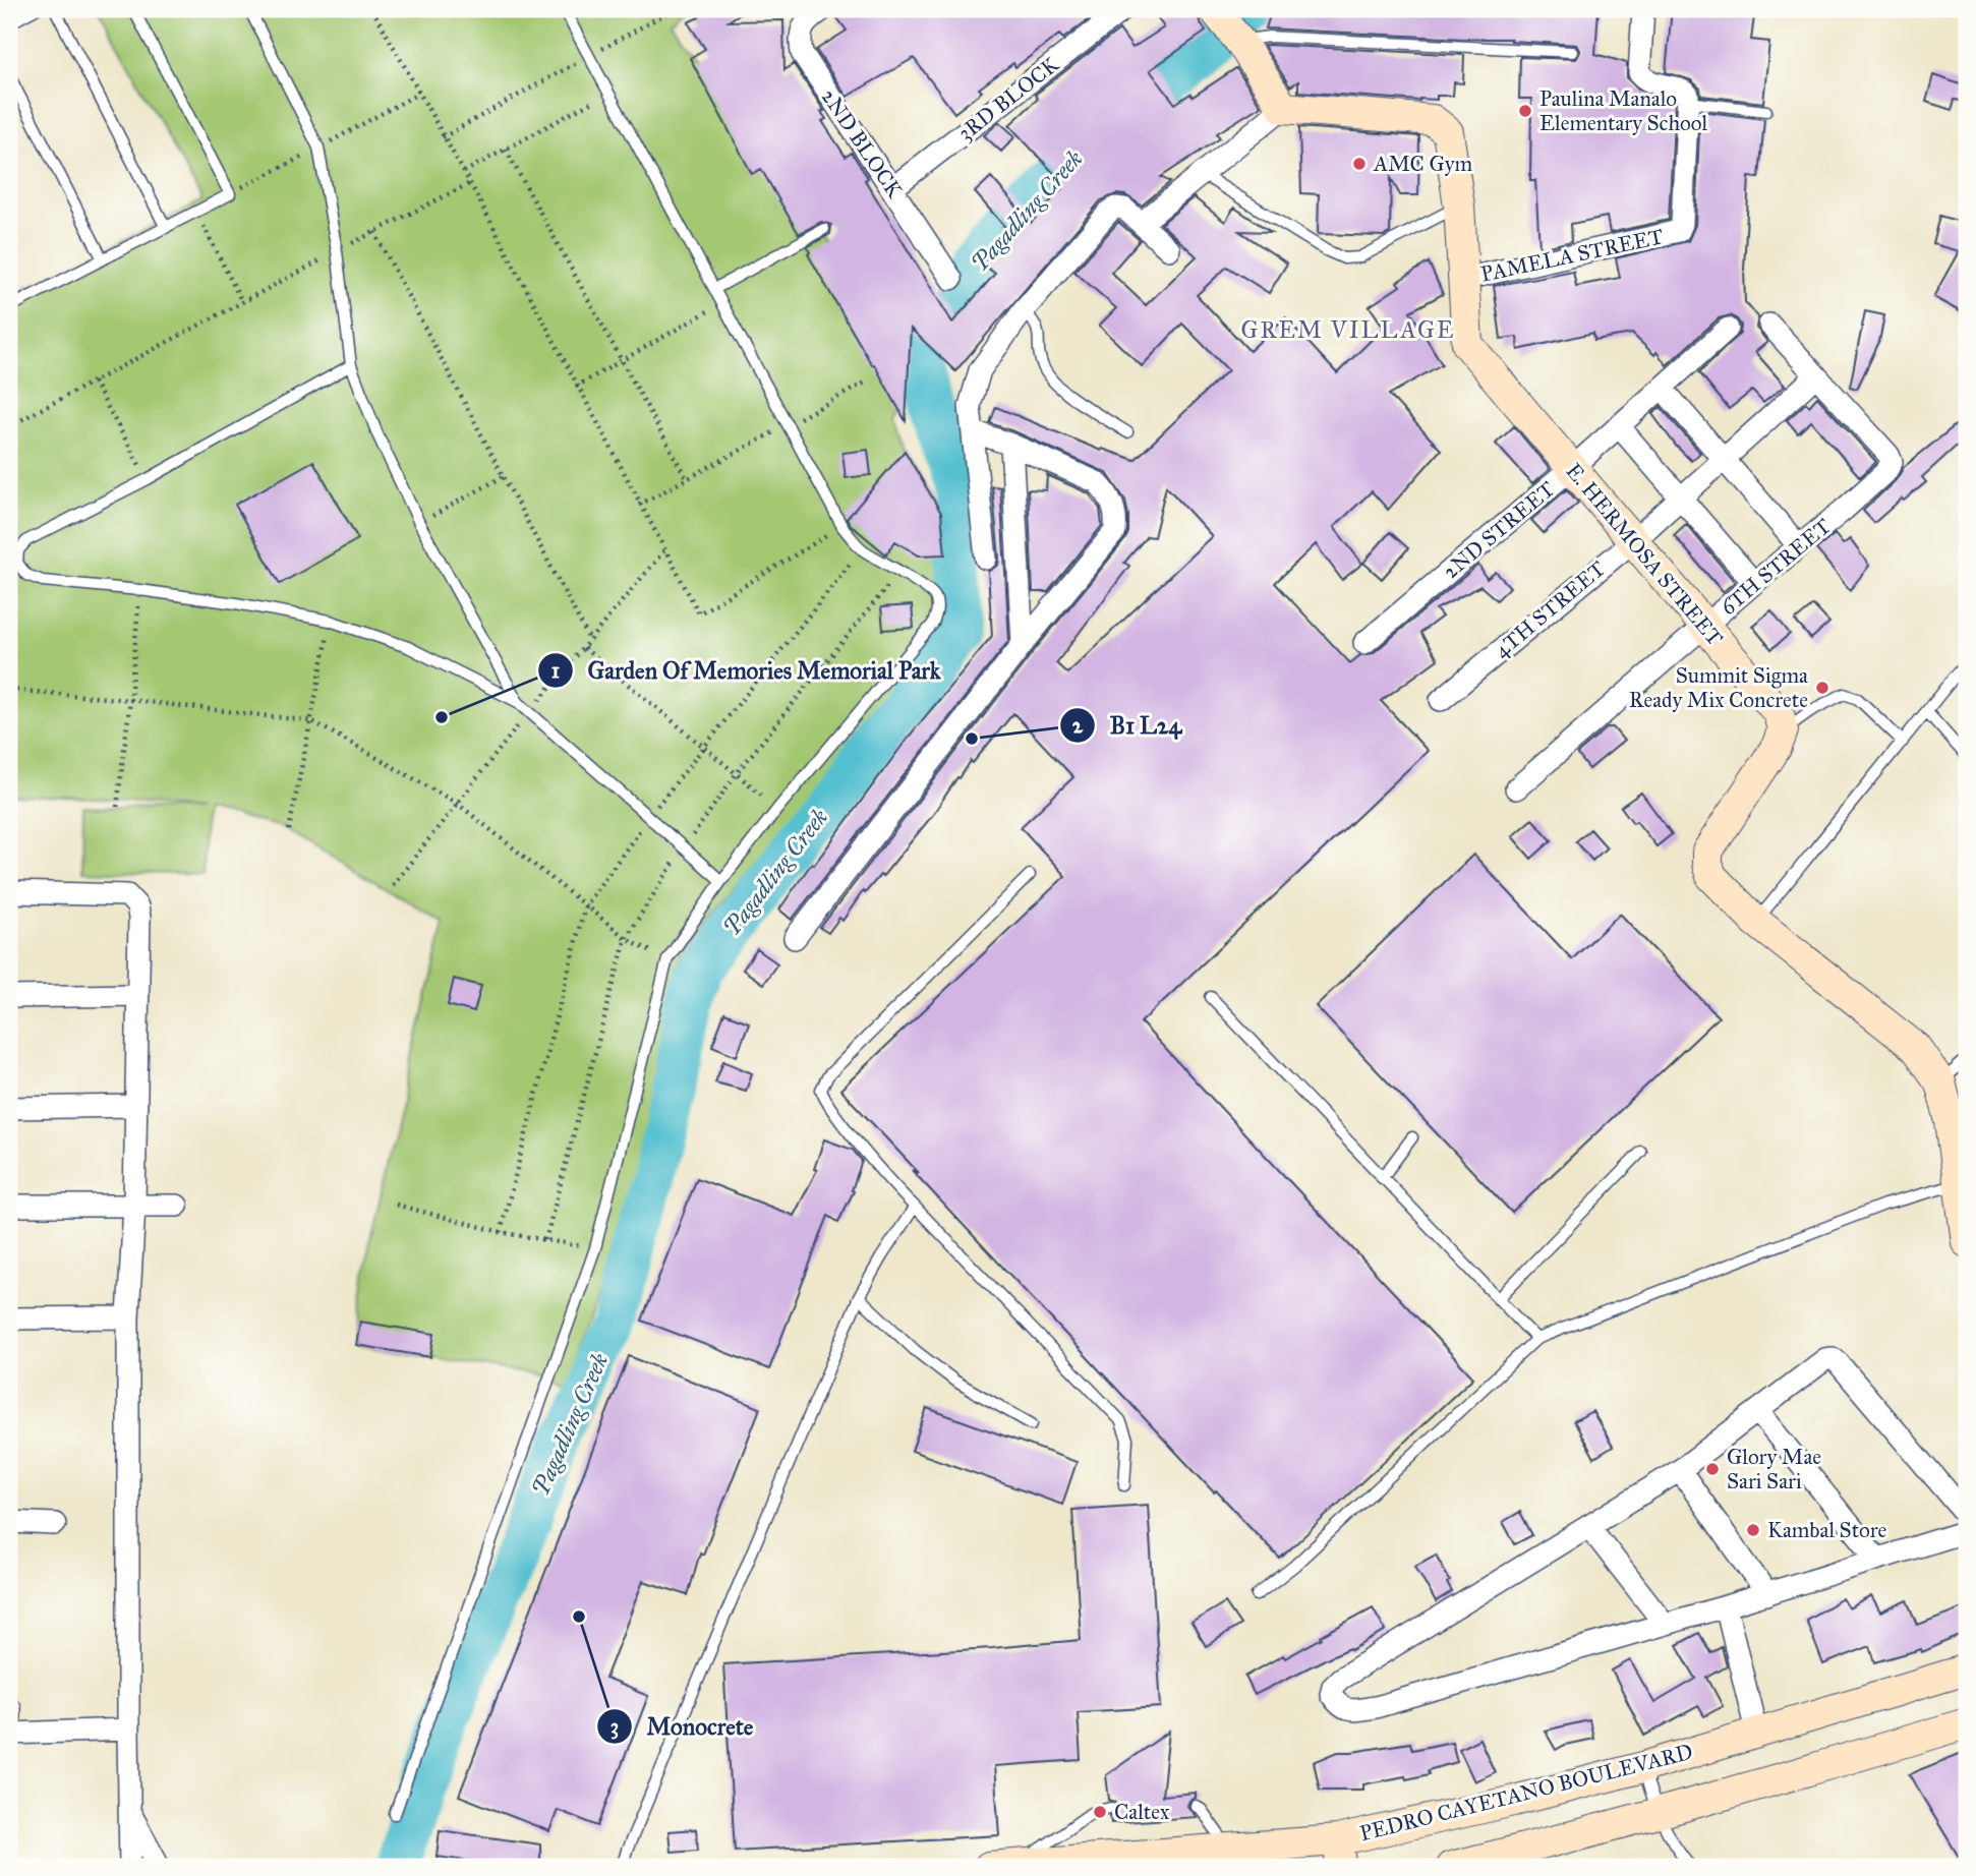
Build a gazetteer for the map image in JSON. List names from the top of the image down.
{
  "streets": {
    "street": [
      "3RD BLOCK",
      "2ND BLOCK",
      "PAMELA STREET",
      "2ND STREET",
      "E. HERMOSA STREET",
      "6TH STREET",
      "4TH STREET",
      "PEDRO CAYETANO BOULEVARD"
    ]
  },
  "crossings": [
    ["3RD BLOCK", "2ND BLOCK"],
    ["PAMELA STREET", "E. HERMOSA STREET"],
    ["2ND STREET", "E. HERMOSA STREET"],
    ["E. HERMOSA STREET", "6TH STREET"],
    ["E. HERMOSA STREET", "4TH STREET"],
    ["6TH STREET", "4TH STREET"]
  ],
  "districts": ["GREM VILLAGE"],
  "water": ["Pagadling Creek"],
  "places": [
    "Paulina Manalo Elementary School",
    "AMC Gym",
    "Summit Sigma Ready Mix Concrete",
    "Garden Of Memories Memorial Park",
    "B1 L24",
    "Glory Mae Sari Sari",
    "Kambal Store",
    "Monocrete",
    "Caltex"
  ]
}
